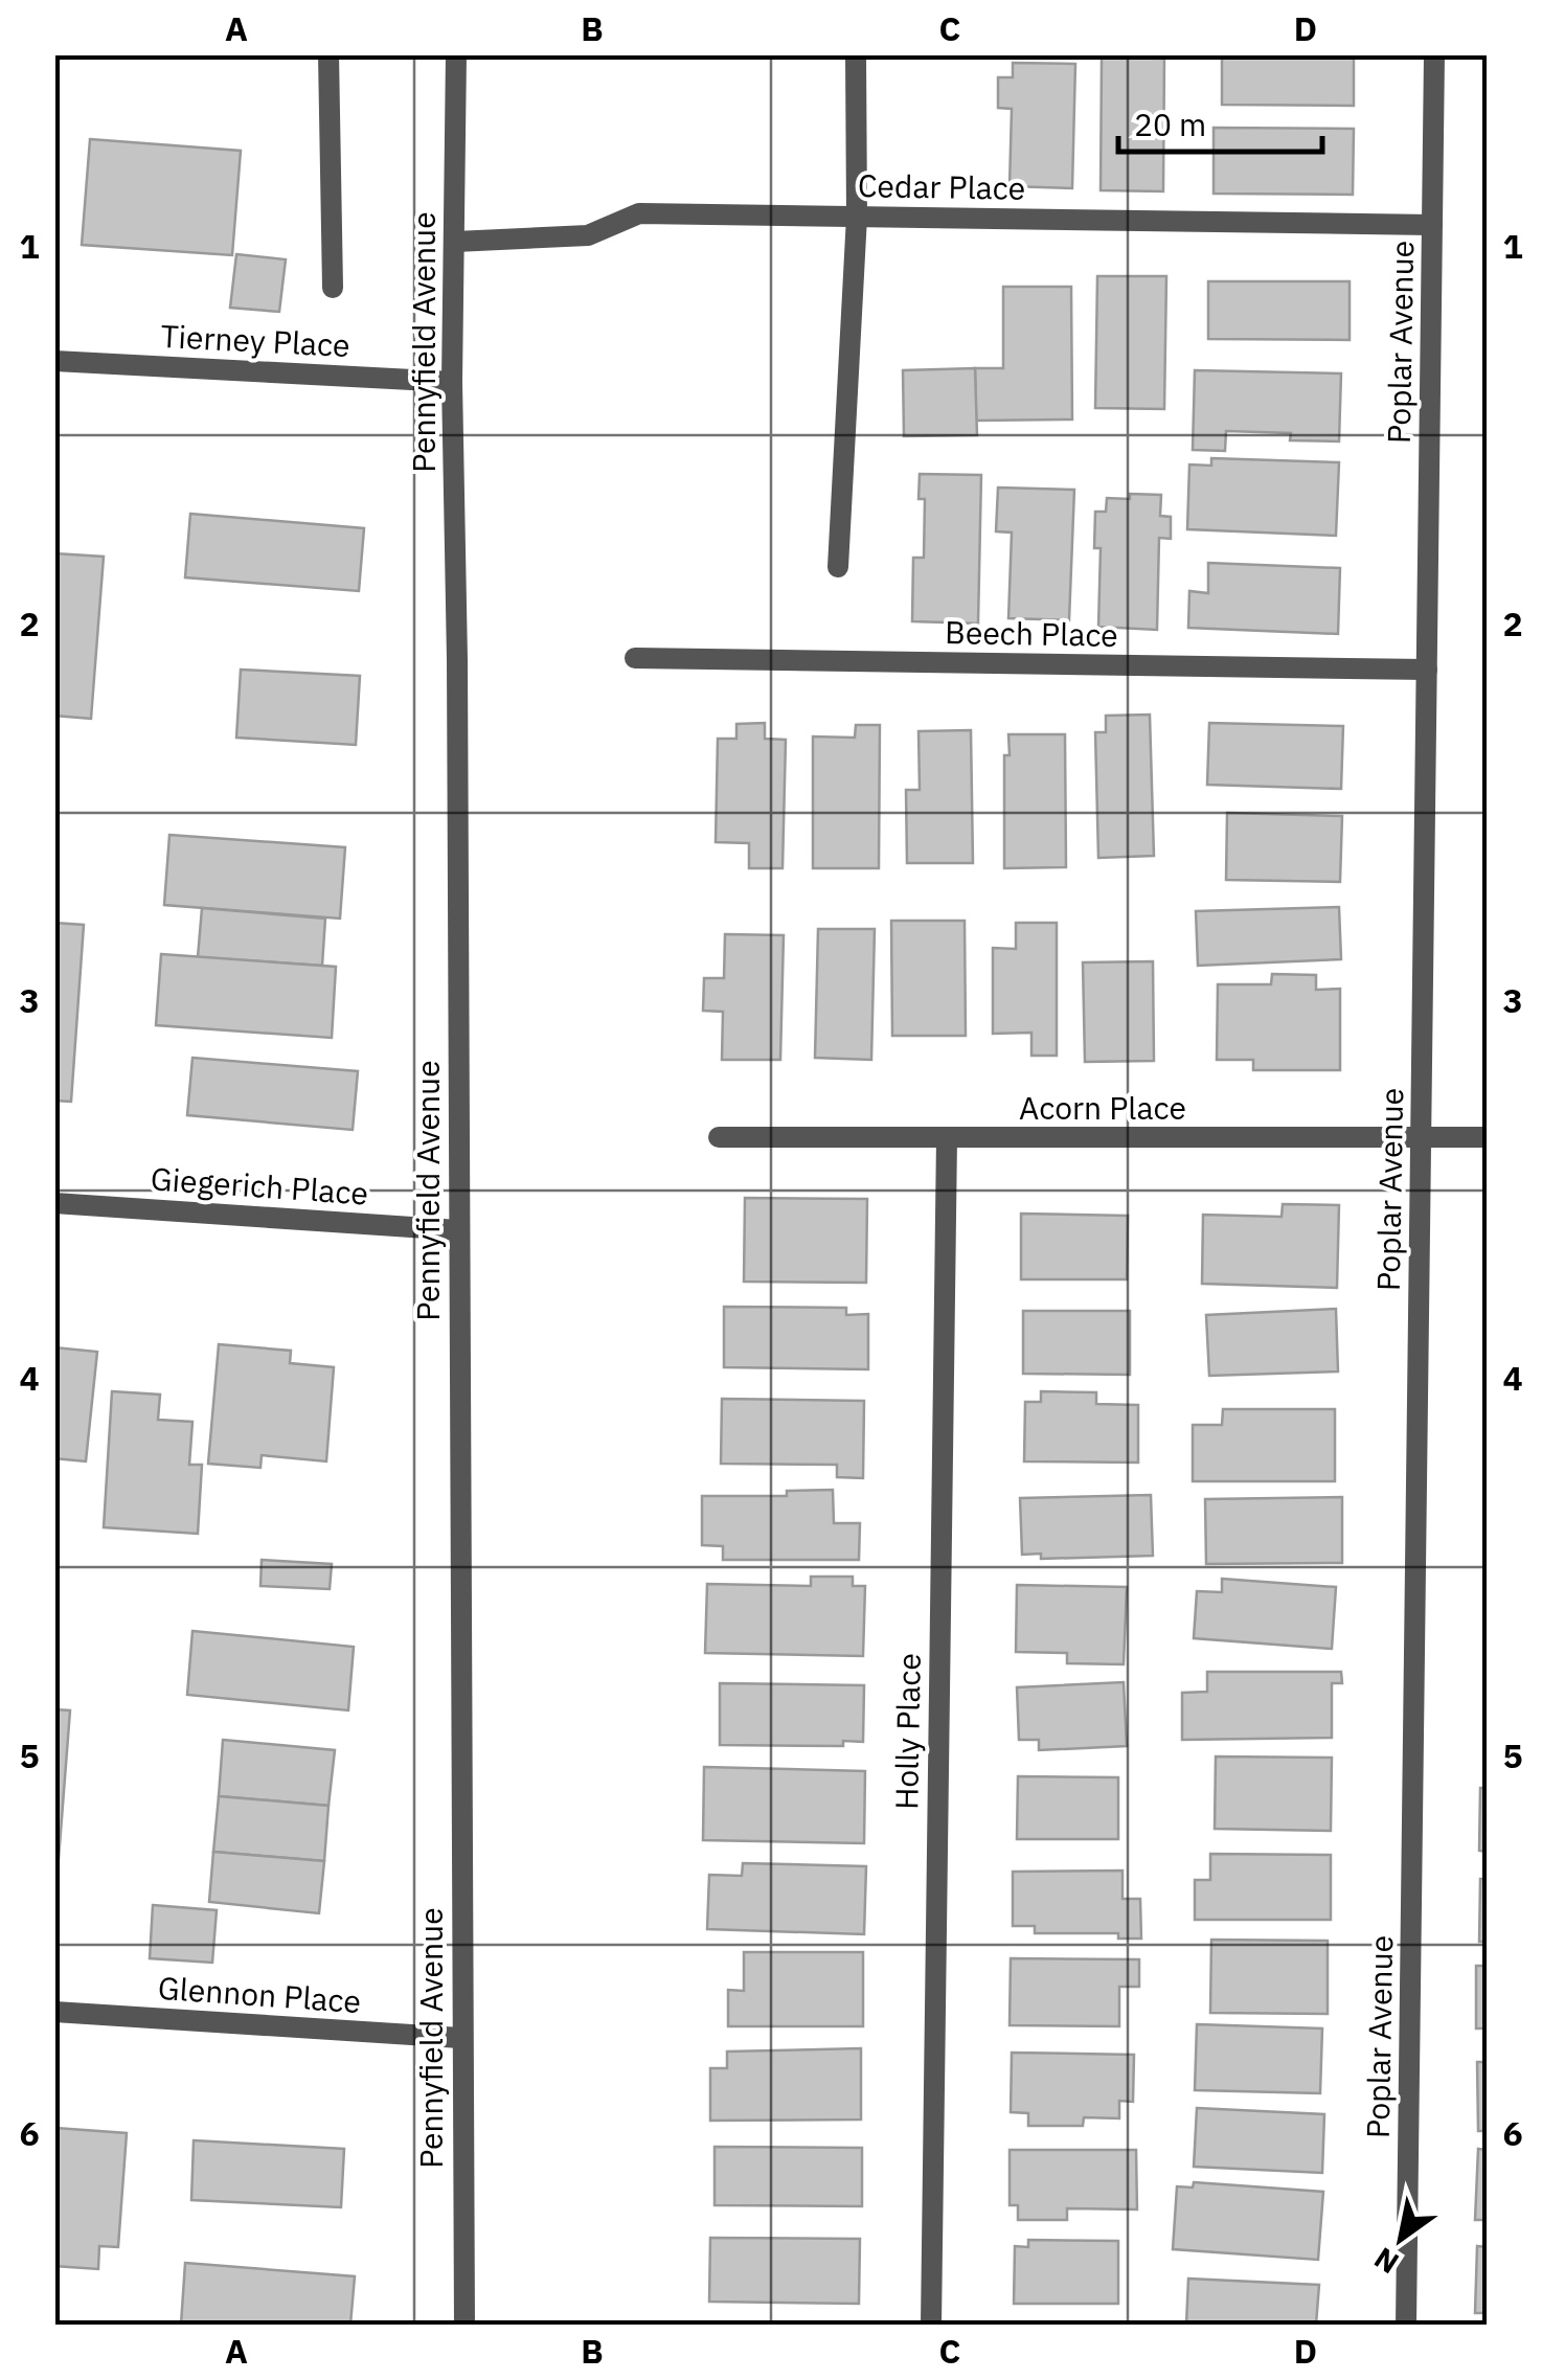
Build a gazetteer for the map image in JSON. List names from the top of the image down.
{
  "streets": {
    "street": [
      "Cedar Place",
      "Tierney Place",
      "Pennyfield Avenue",
      "Poplar Avenue",
      "Beech Place",
      "Acorn Place",
      "Giegerich Place",
      "Holly Place",
      "Glennon Place"
    ]
  },
  "crossings": [
    ["Cedar Place", "Pennyfield Avenue"],
    ["Cedar Place", "Poplar Avenue"],
    ["Tierney Place", "Pennyfield Avenue"],
    ["Pennyfield Avenue", "Giegerich Place"],
    ["Pennyfield Avenue", "Glennon Place"],
    ["Poplar Avenue", "Beech Place"],
    ["Poplar Avenue", "Acorn Place"],
    ["Acorn Place", "Holly Place"]
  ],
  "scale_bar": "20 m",
  "north": "bottom left",
  "grid": {
    "columns": [
      "A",
      "B",
      "C",
      "D"
    ],
    "rows": [
      "1",
      "2",
      "3",
      "4",
      "5",
      "6"
    ]
  }
}
